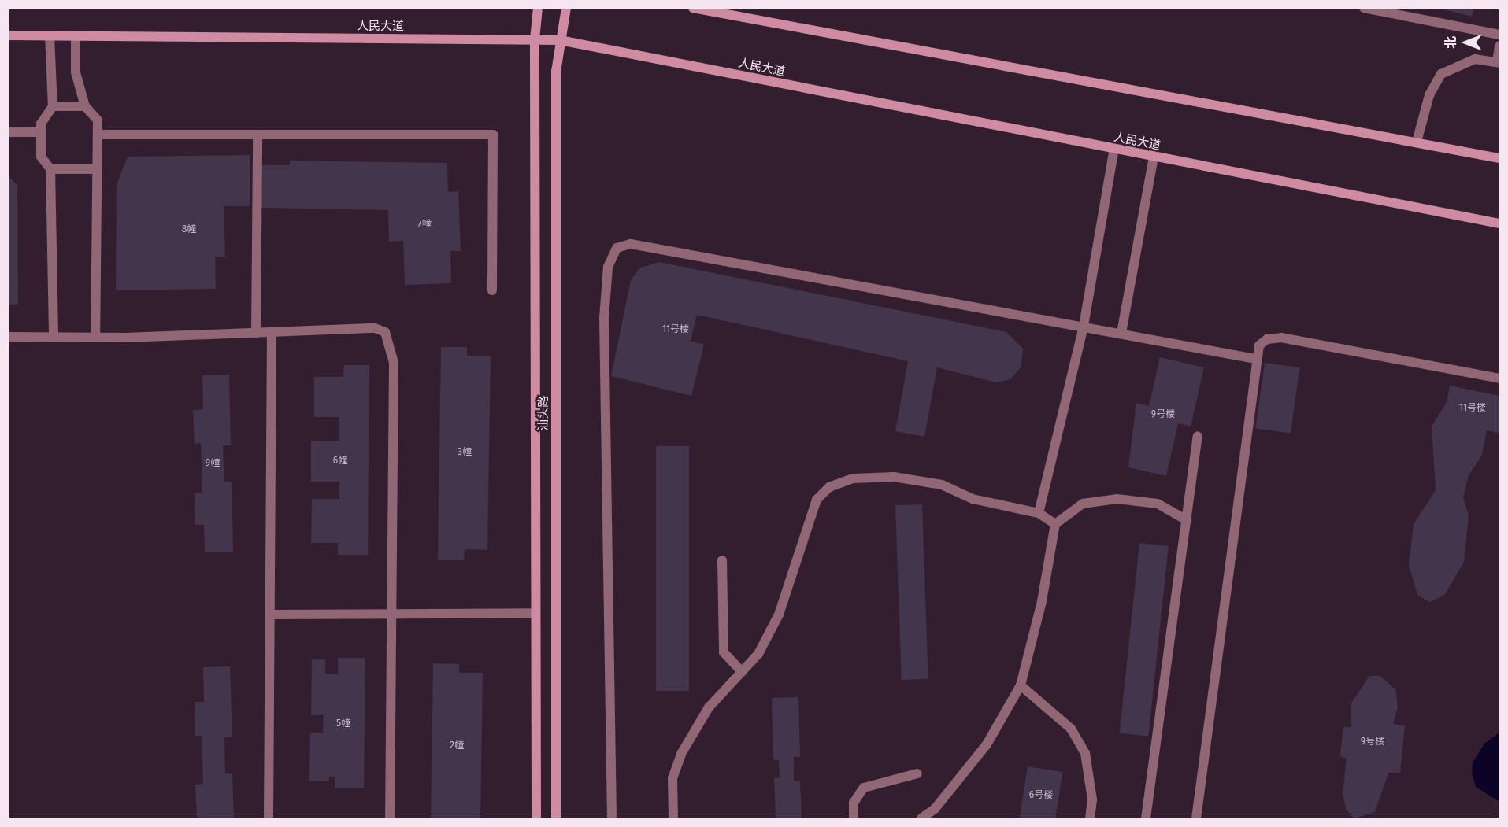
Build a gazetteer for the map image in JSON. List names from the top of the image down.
{
  "streets": {
    "main road": ["人民大道", "汕头路"]
  },
  "crossings": [
    ["人民大道", "汕头路"]
  ],
  "house_numbers": [
    "7幢",
    "8幢",
    "11号楼",
    "11号楼",
    "9号楼",
    "3幢",
    "6幢",
    "9幢",
    "5幢",
    "9号楼",
    "2幢",
    "6号楼"
  ],
  "north": "left"
}
